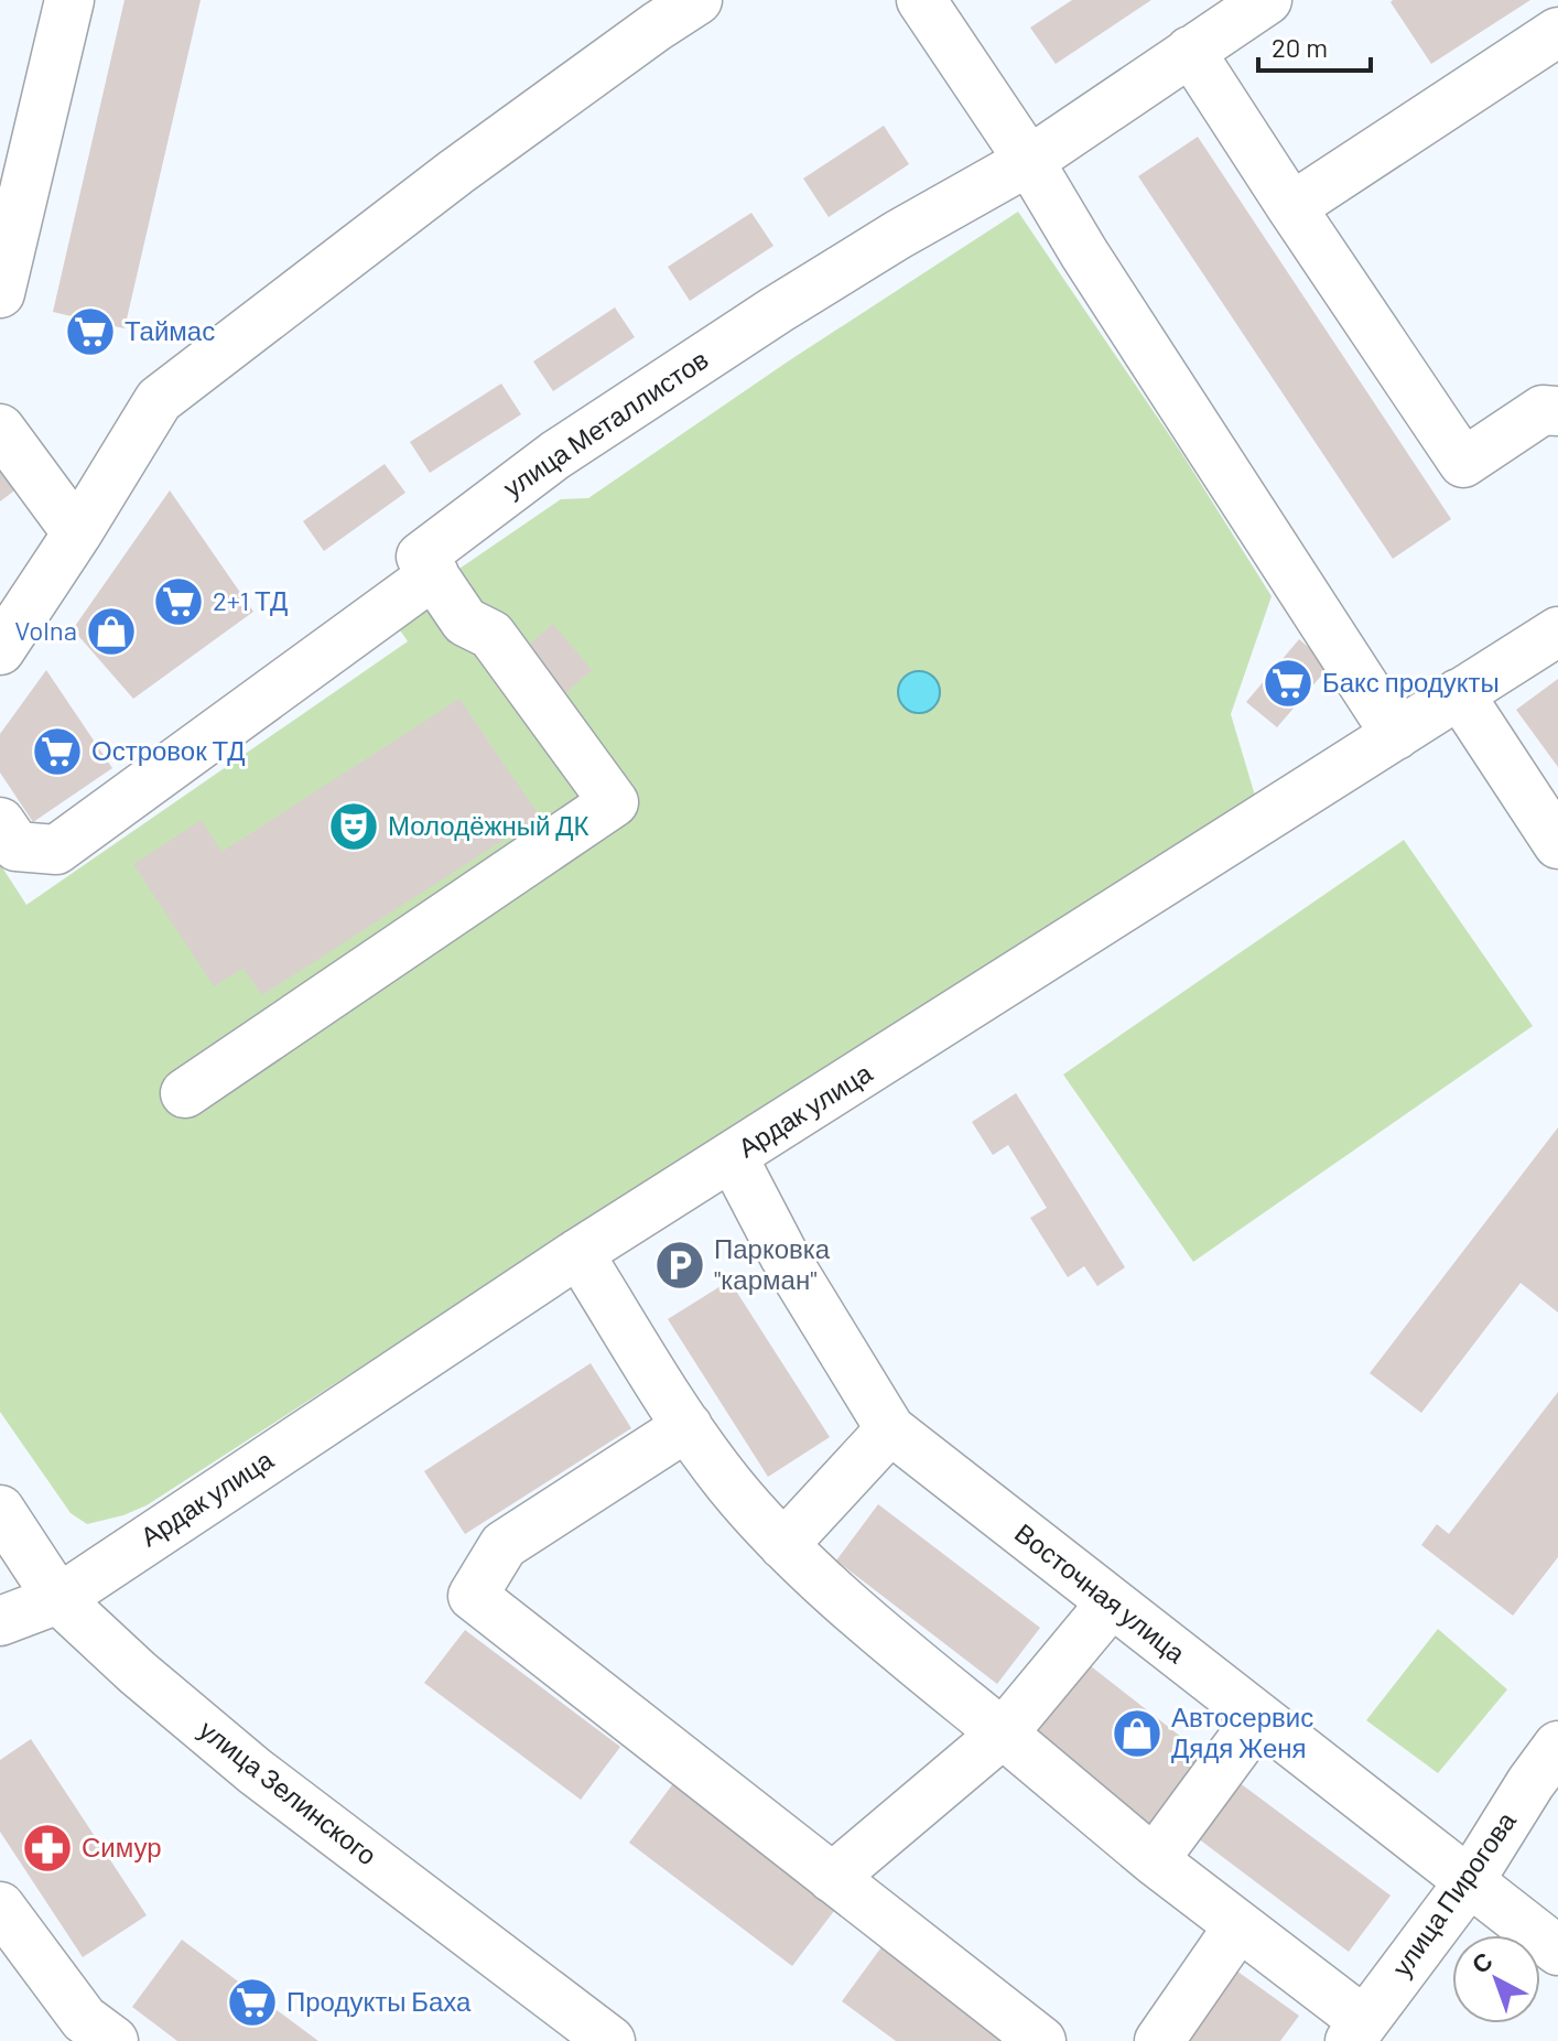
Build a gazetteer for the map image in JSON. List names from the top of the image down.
{
  "streets": {
    "street": [
      "улица Металлистов",
      "Ардак улица",
      "Восточная улица",
      "улица Зелинского",
      "улица Пирогова"
    ]
  },
  "crossings": [
    ["Ардак улица", "Восточная улица"],
    ["Ардак улица", "улица Зелинского"],
    ["Восточная улица", "улица Пирогова"]
  ],
  "places": {
    "supermarket": [
      "Таймас",
      "2+1 ТД",
      "Бакс продукты",
      "Островок ТД",
      "Продукты Баха"
    ],
    "shop": ["Volna", "Автосервис Дядя Женя"],
    "theatre": ["Молодёжный ДК"],
    "parking": ["Парковка \"карман\""],
    "pharmacy": ["Симур"]
  },
  "scale_bar": "20 m",
  "north": "top left"
}
